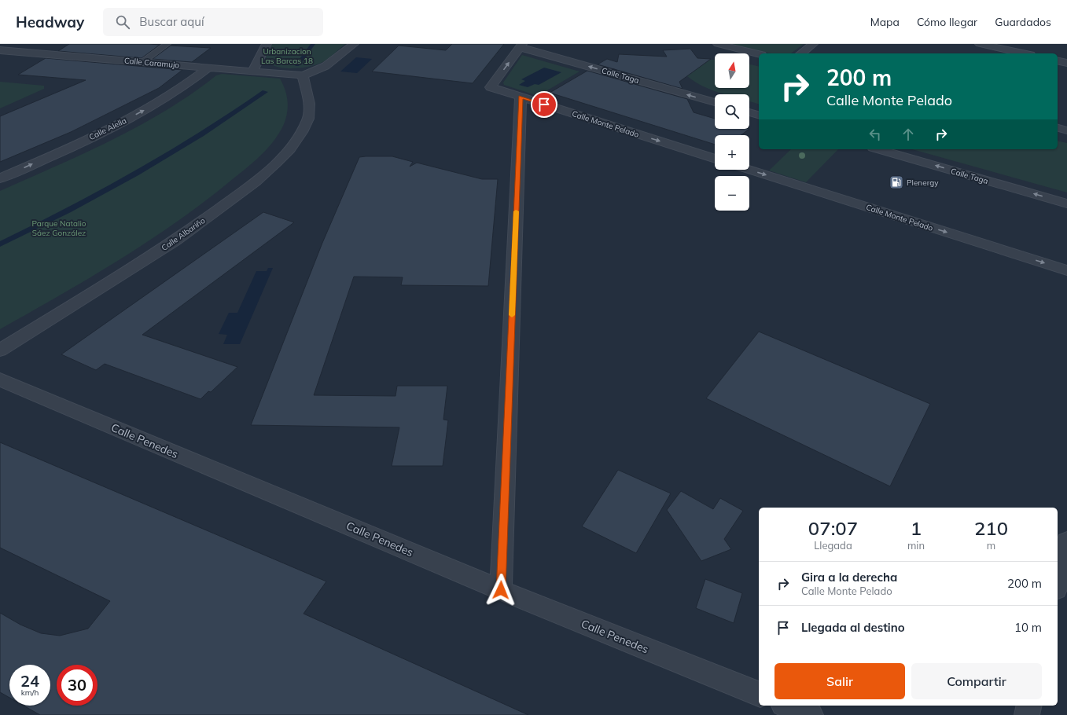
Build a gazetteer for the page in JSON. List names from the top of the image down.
{
  "streets": {
    "street": [
      "Calle Caramujo",
      "Calle Taga",
      "Calle Monte Pelado",
      "Calle Alella",
      "Calle Albariño",
      "Calle Penedes"
    ]
  },
  "crossings": [
    ["Calle Caramujo", "Calle Alella"],
    ["Calle Caramujo", "Calle Albariño"],
    ["Calle Taga", "Calle Monte Pelado"]
  ],
  "one_way": ["Calle Taga", "Calle Monte Pelado", "Calle Alella"],
  "parks": ["Urbanizacion Las Barcas 18", "Parque Natalio Sáez González"],
  "places": {
    "fuel station": ["Plenergy"]
  },
  "north": "top",
  "page": {
    "header": "Headway",
    "search": "Buscar aquí",
    "nav": ["Mapa", "Cómo llegar", "Guardados"],
    "map_buttons": ["+", "−"],
    "turn": ["200 m", "Calle Monte Pelado"],
    "eta": [
      "07:07",
      "Llegada",
      "1",
      "min",
      "210",
      "m"
    ],
    "list": [
      {
        "name": "Gira a la derecha",
        "note": "Calle Monte Pelado",
        "value": "200 m"
      },
      {
        "name": "Llegada al destino",
        "value": "10 m"
      }
    ],
    "buttons": ["Salir", "Compartir"],
    "speed": "24 km/h",
    "limit": "30"
  }
}
